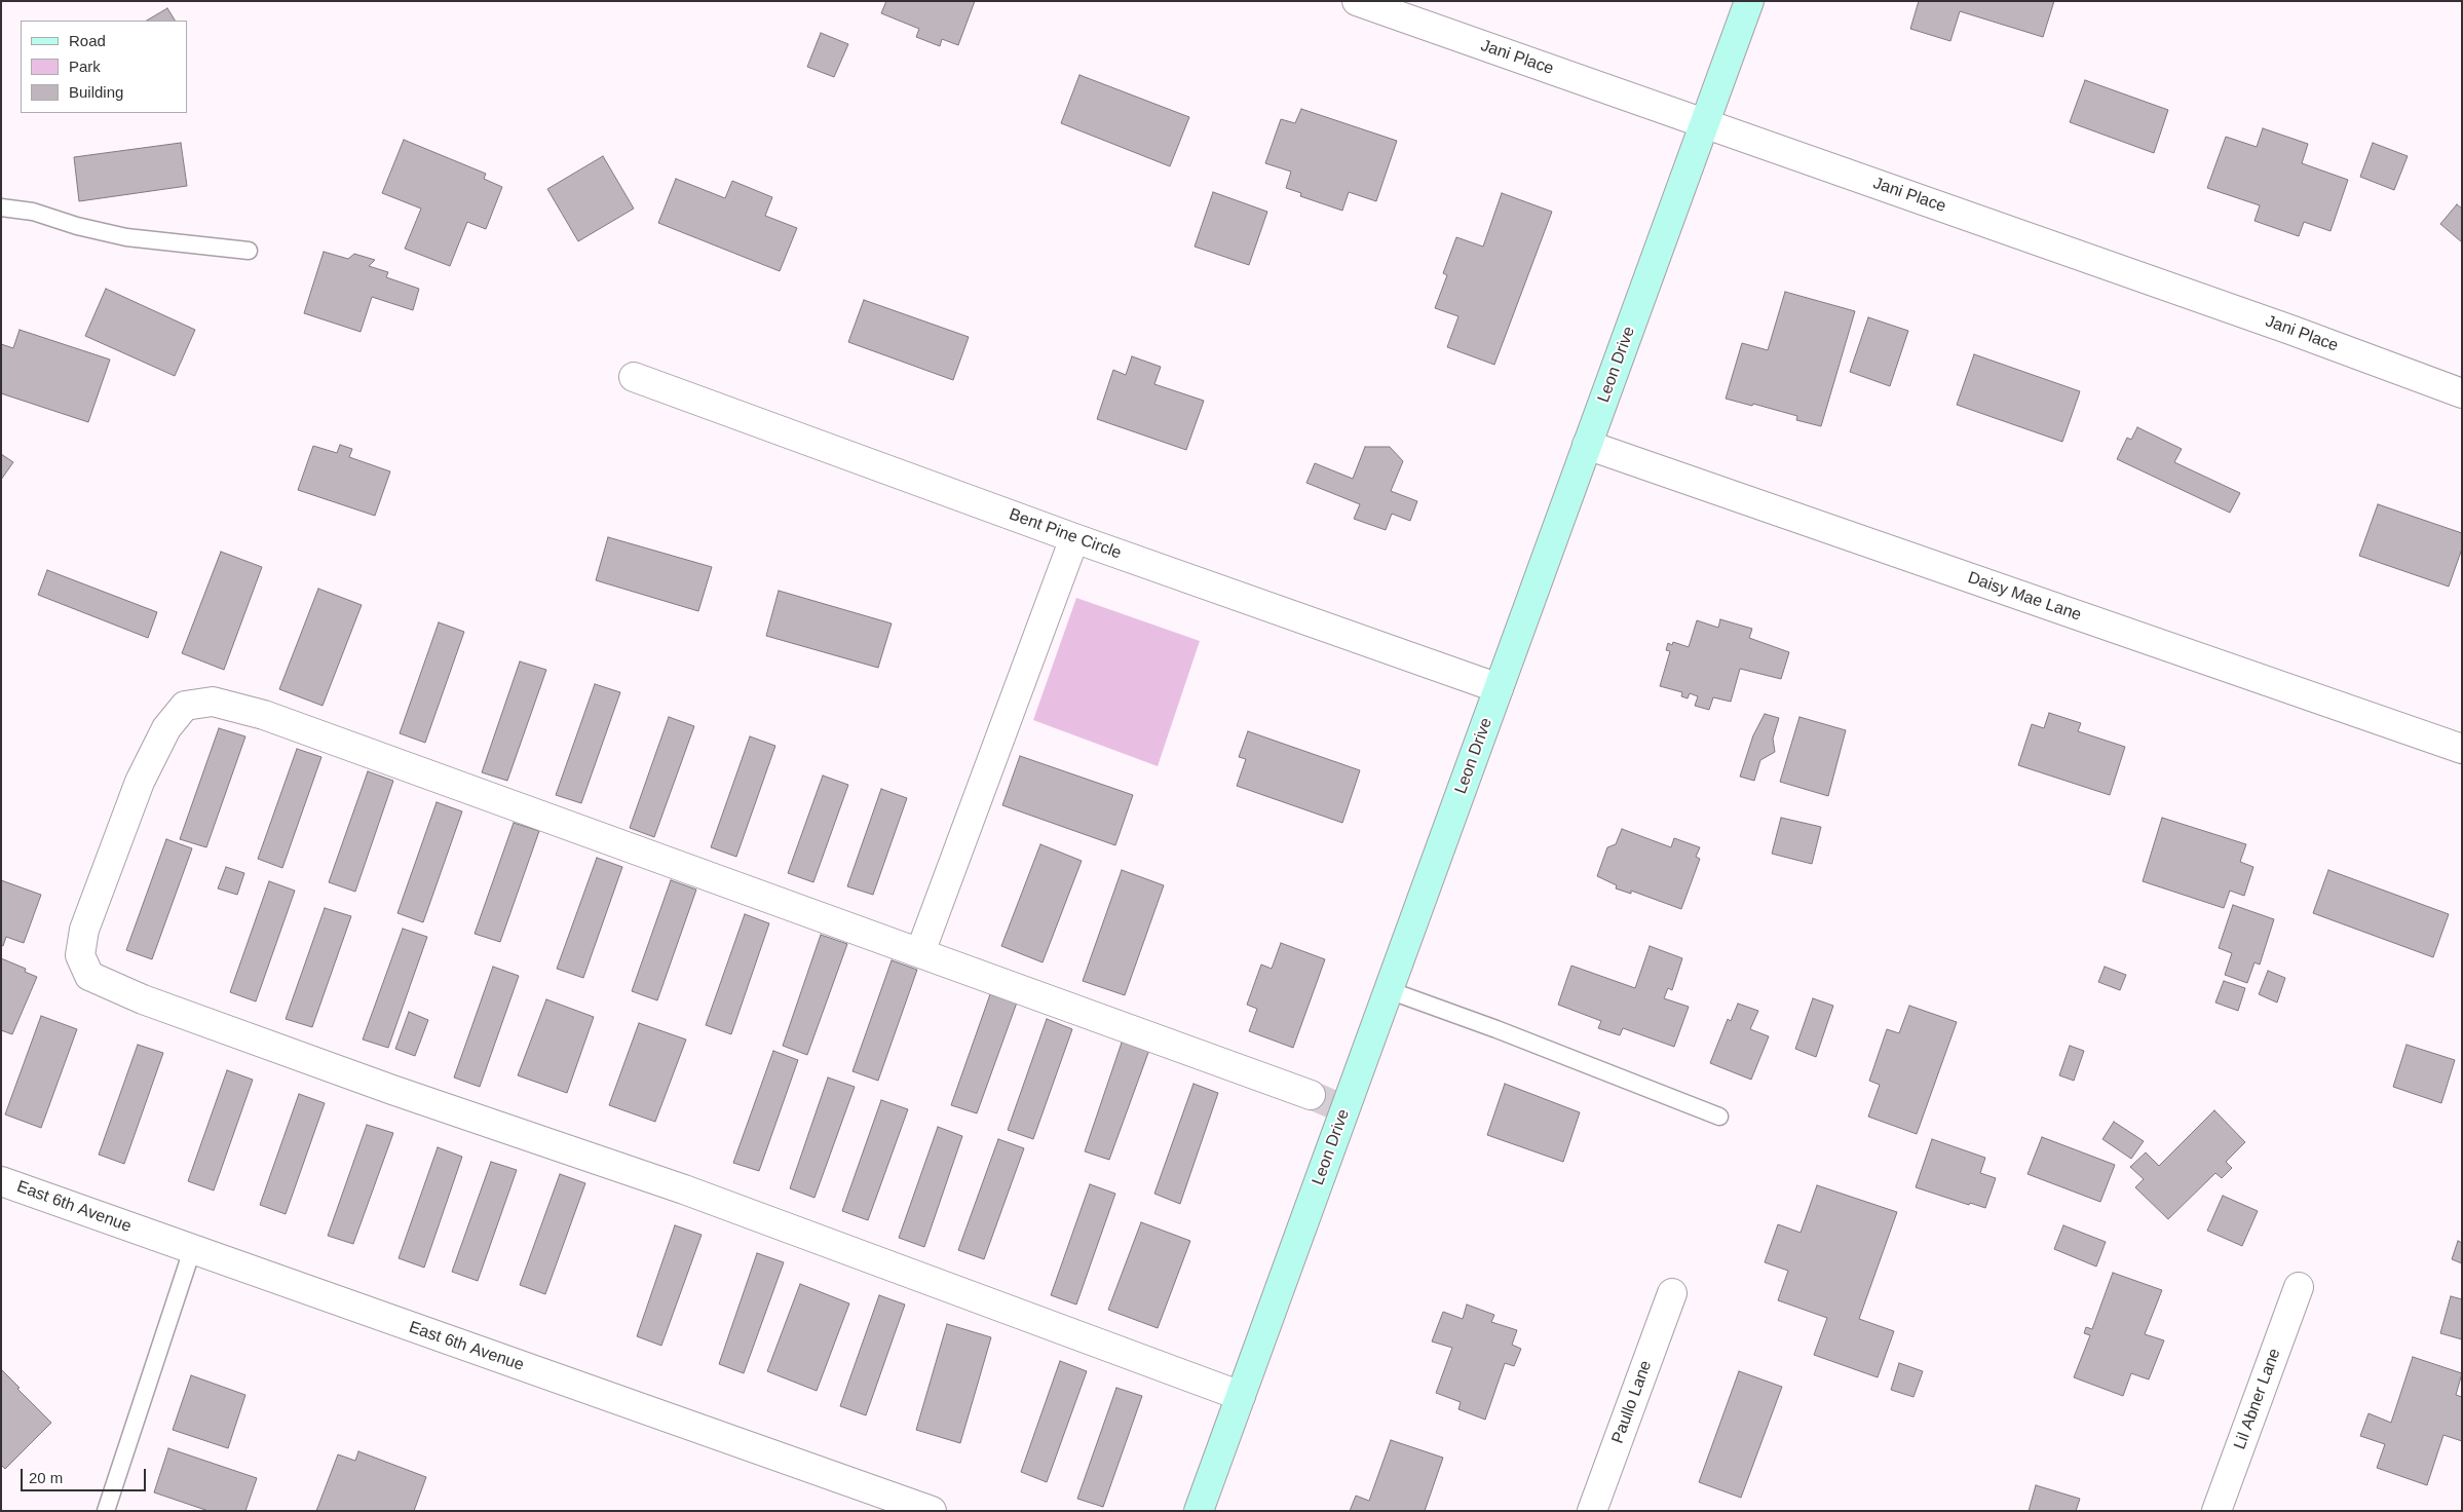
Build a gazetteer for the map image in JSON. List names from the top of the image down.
{
  "streets": {
    "street": [
      "Jani Place",
      "Leon Drive",
      "Bent Pine Circle",
      "Daisy Mae Lane",
      "East 6th Avenue",
      "Lil Abner Lane",
      "Paullo Lane"
    ]
  },
  "crossings": [
    ["Jani Place", "Leon Drive"],
    ["Leon Drive", "Bent Pine Circle"],
    ["Leon Drive", "Daisy Mae Lane"]
  ],
  "legend": ["Road", "Park", "Building"],
  "scale_bar": "20 m"
}
